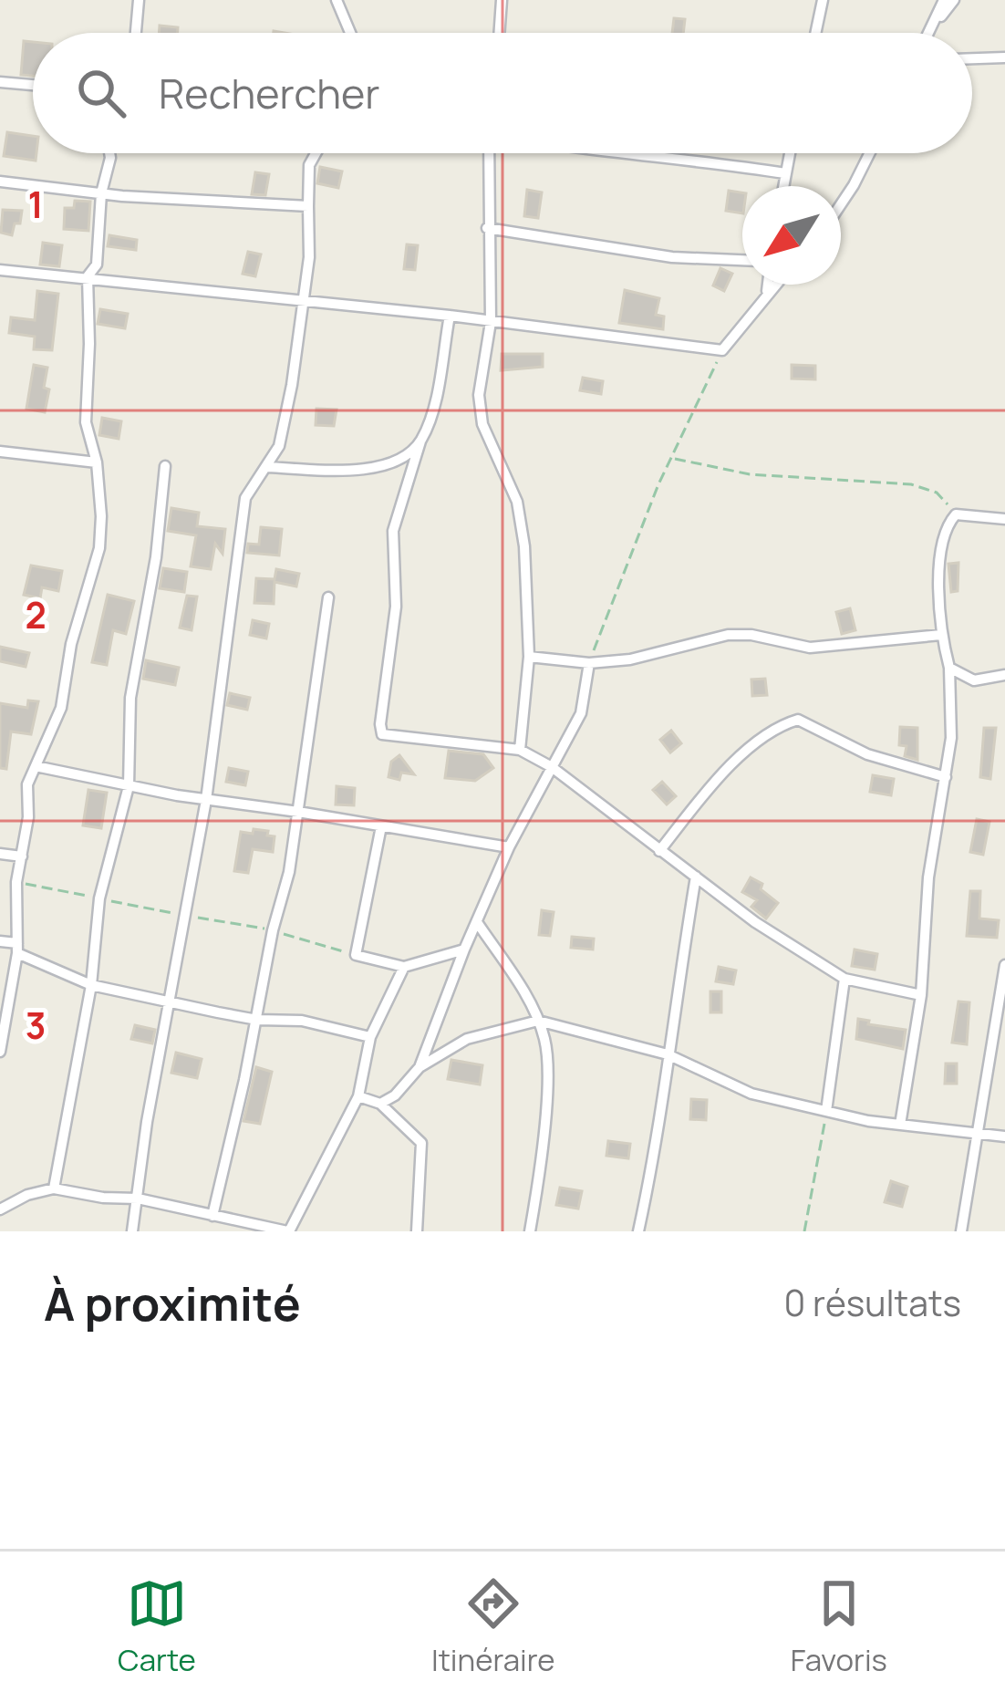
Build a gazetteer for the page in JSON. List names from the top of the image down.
{
  "north": "bottom left",
  "page": {
    "search": "Rechercher",
    "heading": ["À proximité", "0 résultats"],
    "nav": ["Carte", "Itinéraire", "Favoris"]
  },
  "grid": {
    "rows": ["1", "2", "3"]
  }
}
